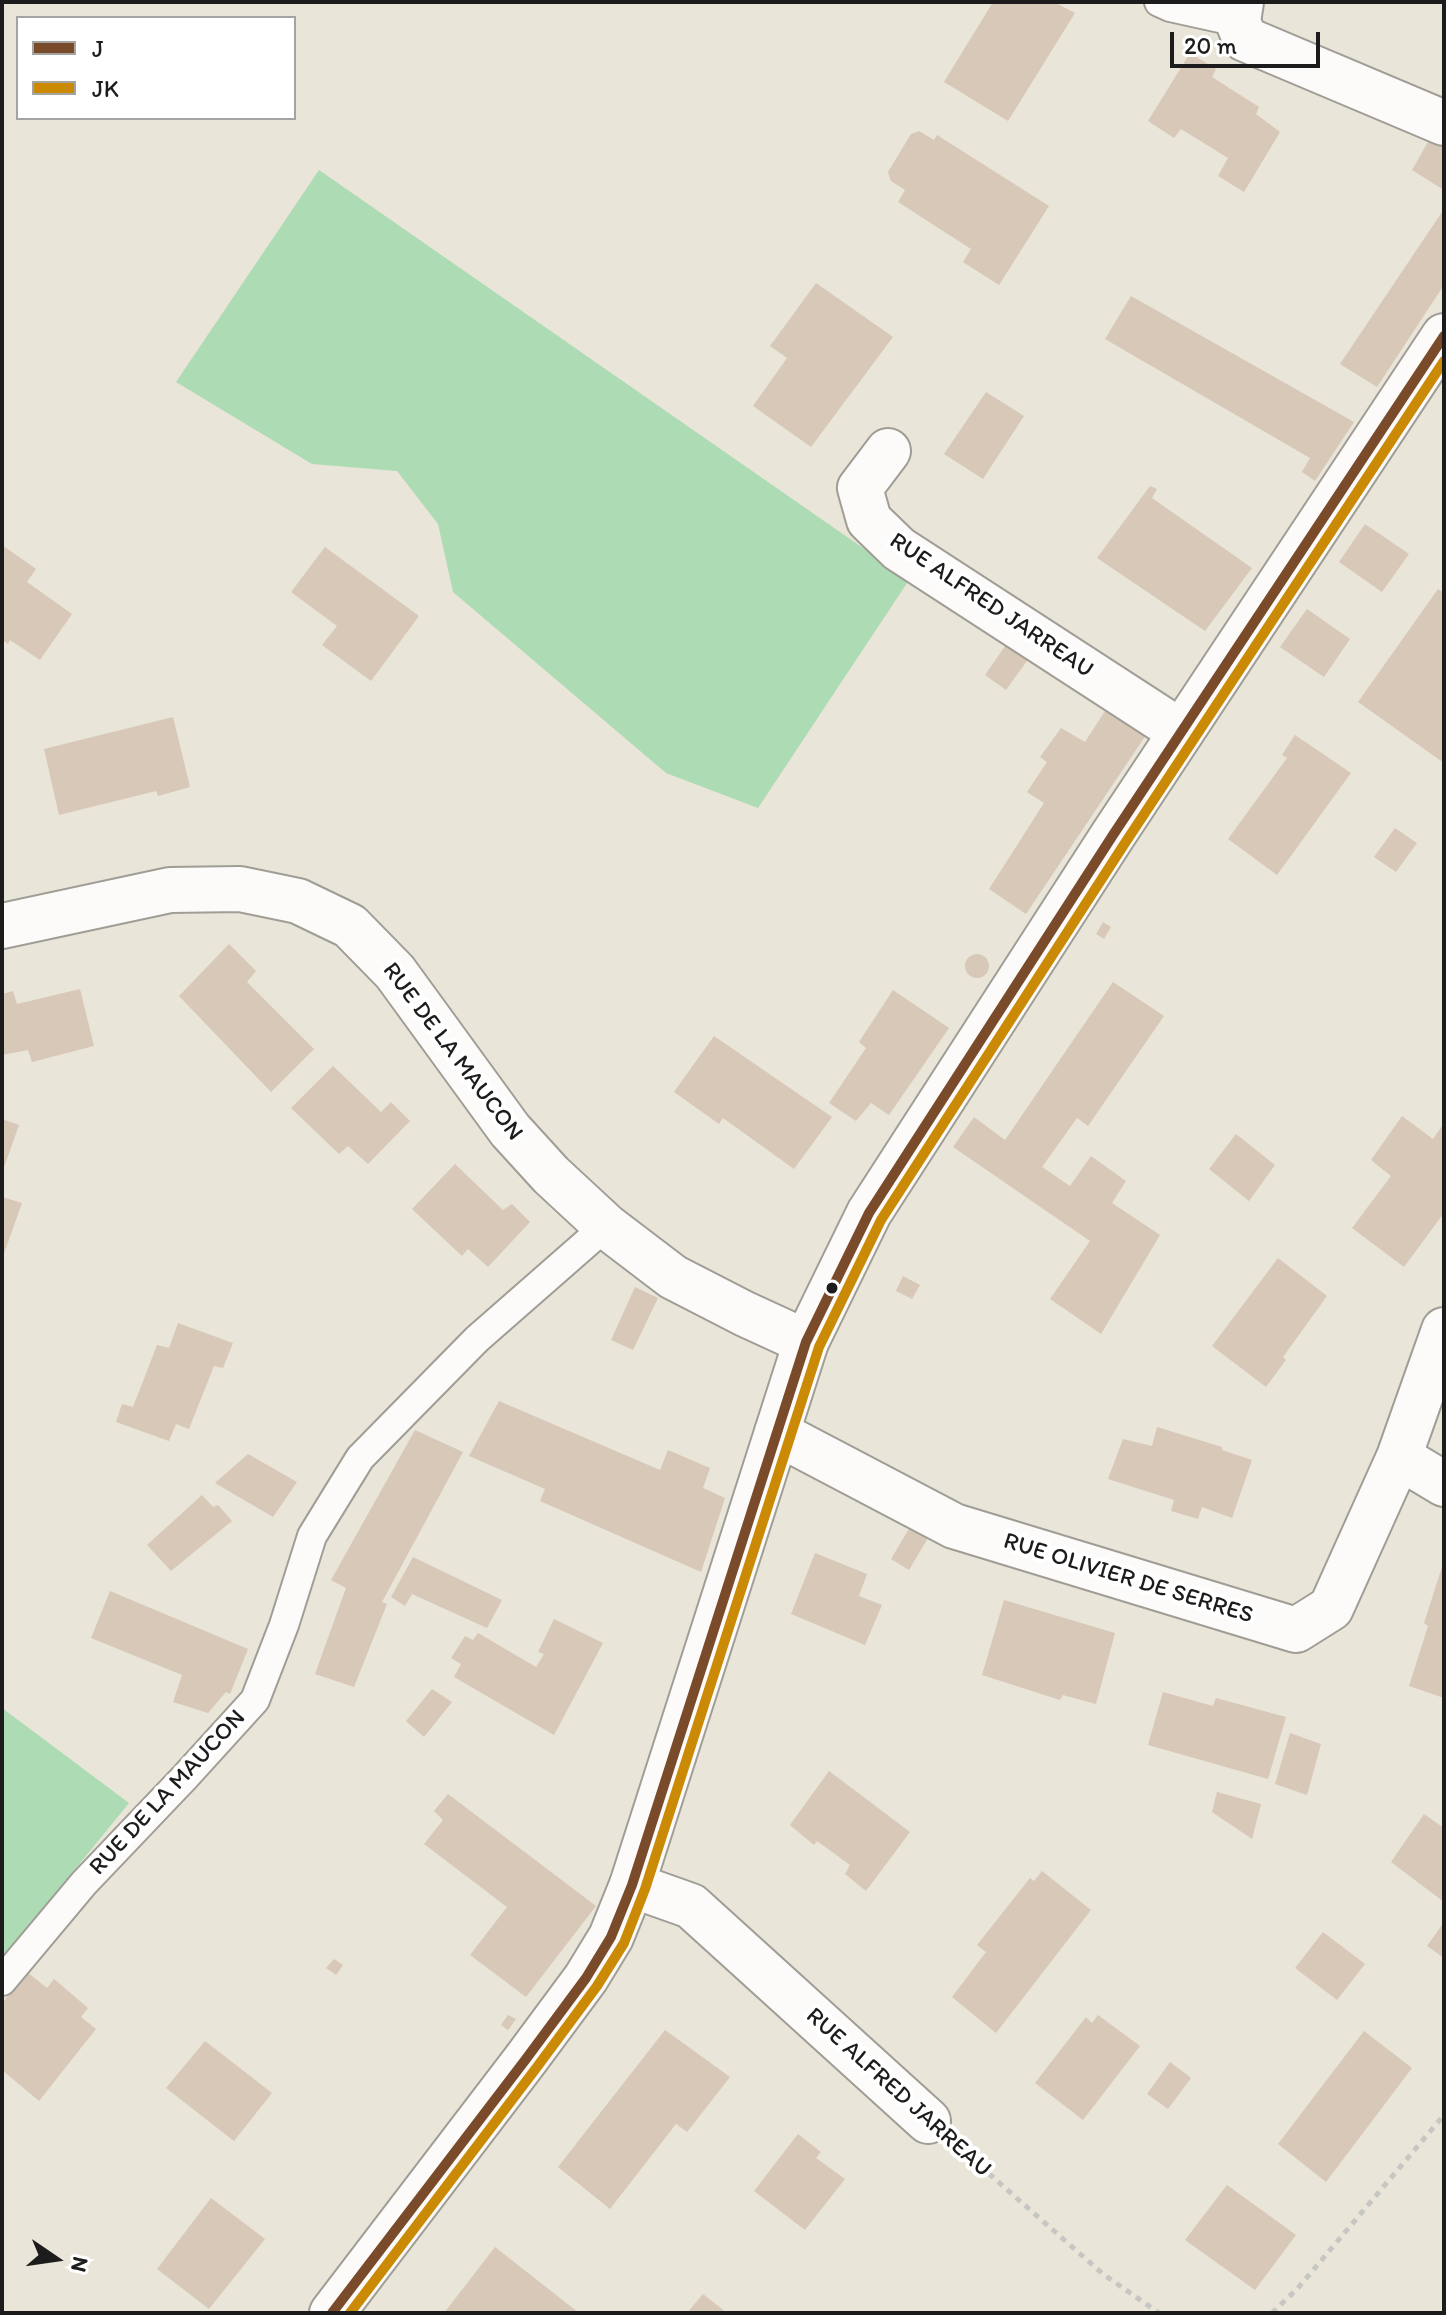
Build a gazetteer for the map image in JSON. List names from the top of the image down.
{
  "streets": {
    "street": ["RUE ALFRED JARREAU", "RUE DE LA MAUCON", "RUE OLIVIER DE SERRES"]
  },
  "lines": ["transit line J", "transit line JK"],
  "legend": ["J", "JK"],
  "scale_bar": "20 m",
  "north": "right"
}
